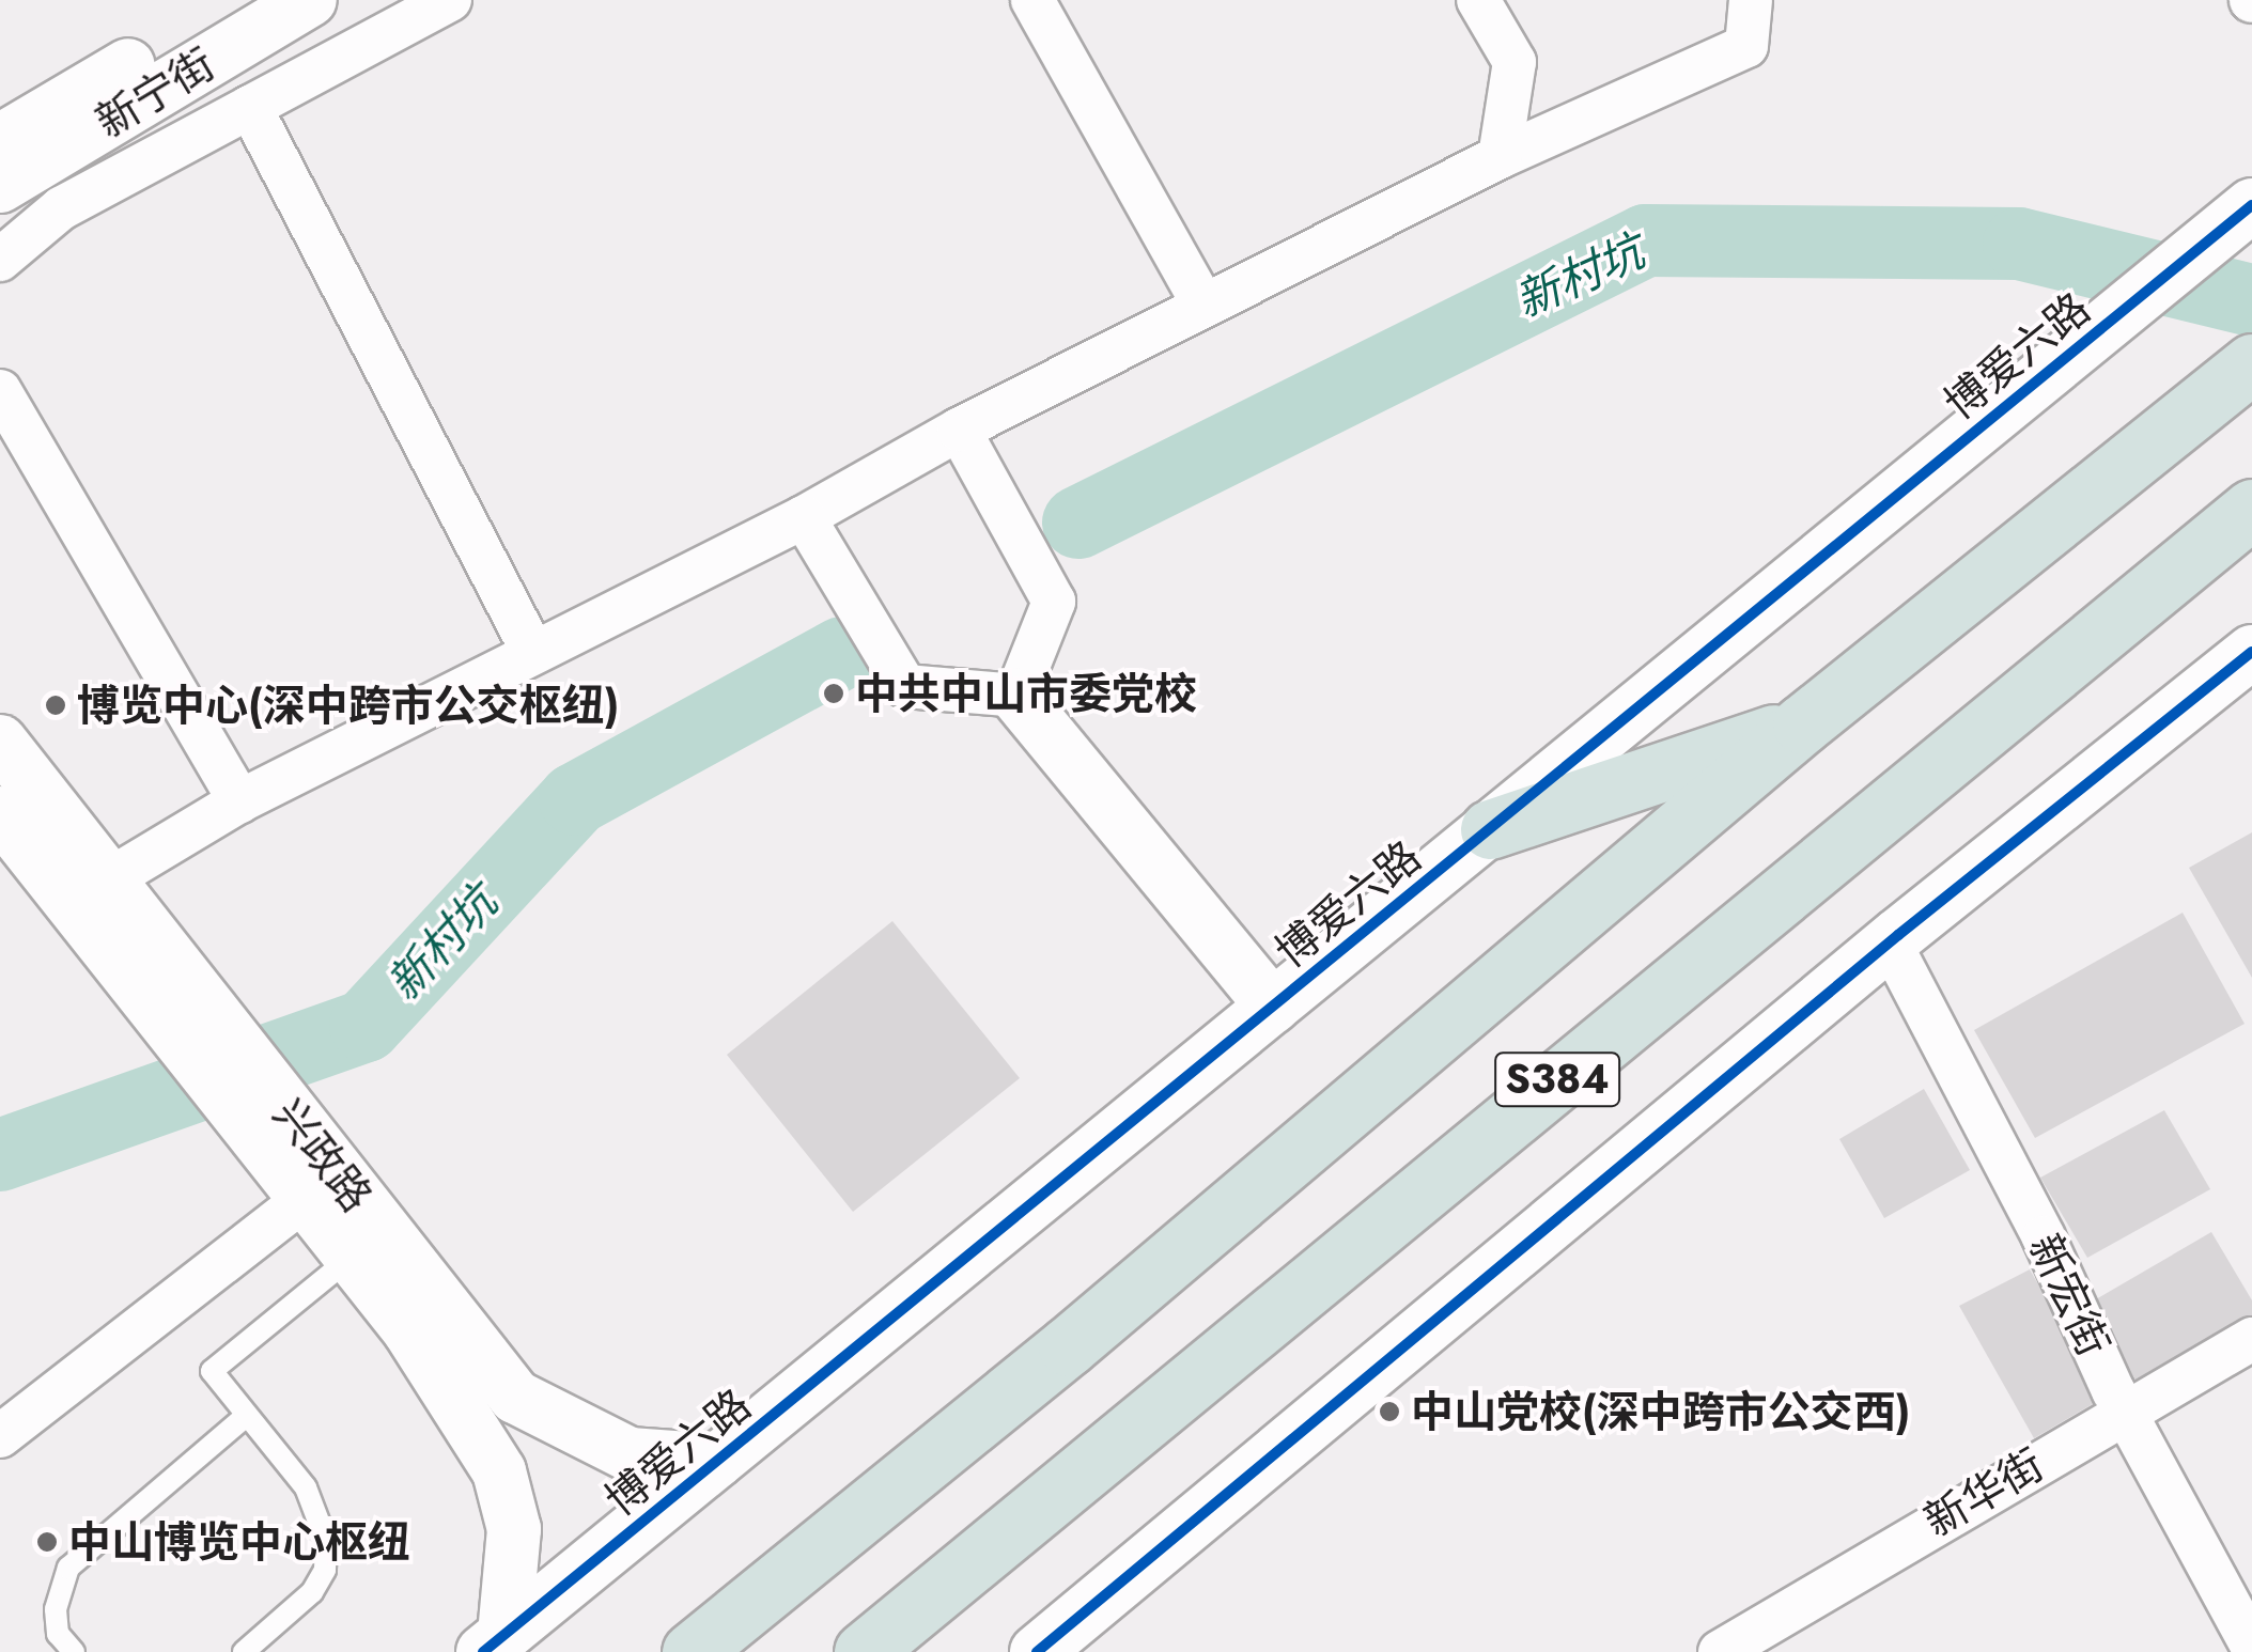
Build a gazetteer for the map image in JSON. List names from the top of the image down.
{
  "streets": {
    "highway": ["S384"],
    "street": [
      "新宁街",
      "博爱六路",
      "兴政路",
      "新宏街",
      "新华街"
    ]
  },
  "crossings": [
    ["博爱六路", "兴政路"],
    ["新宏街", "新华街"]
  ],
  "water": ["新村坑"],
  "places": [
    "中共中山市委党校",
    "博览中心(深中跨市公交枢纽)",
    "中山党校(深中跨市公交西)",
    "中山博览中心枢纽"
  ]
}
